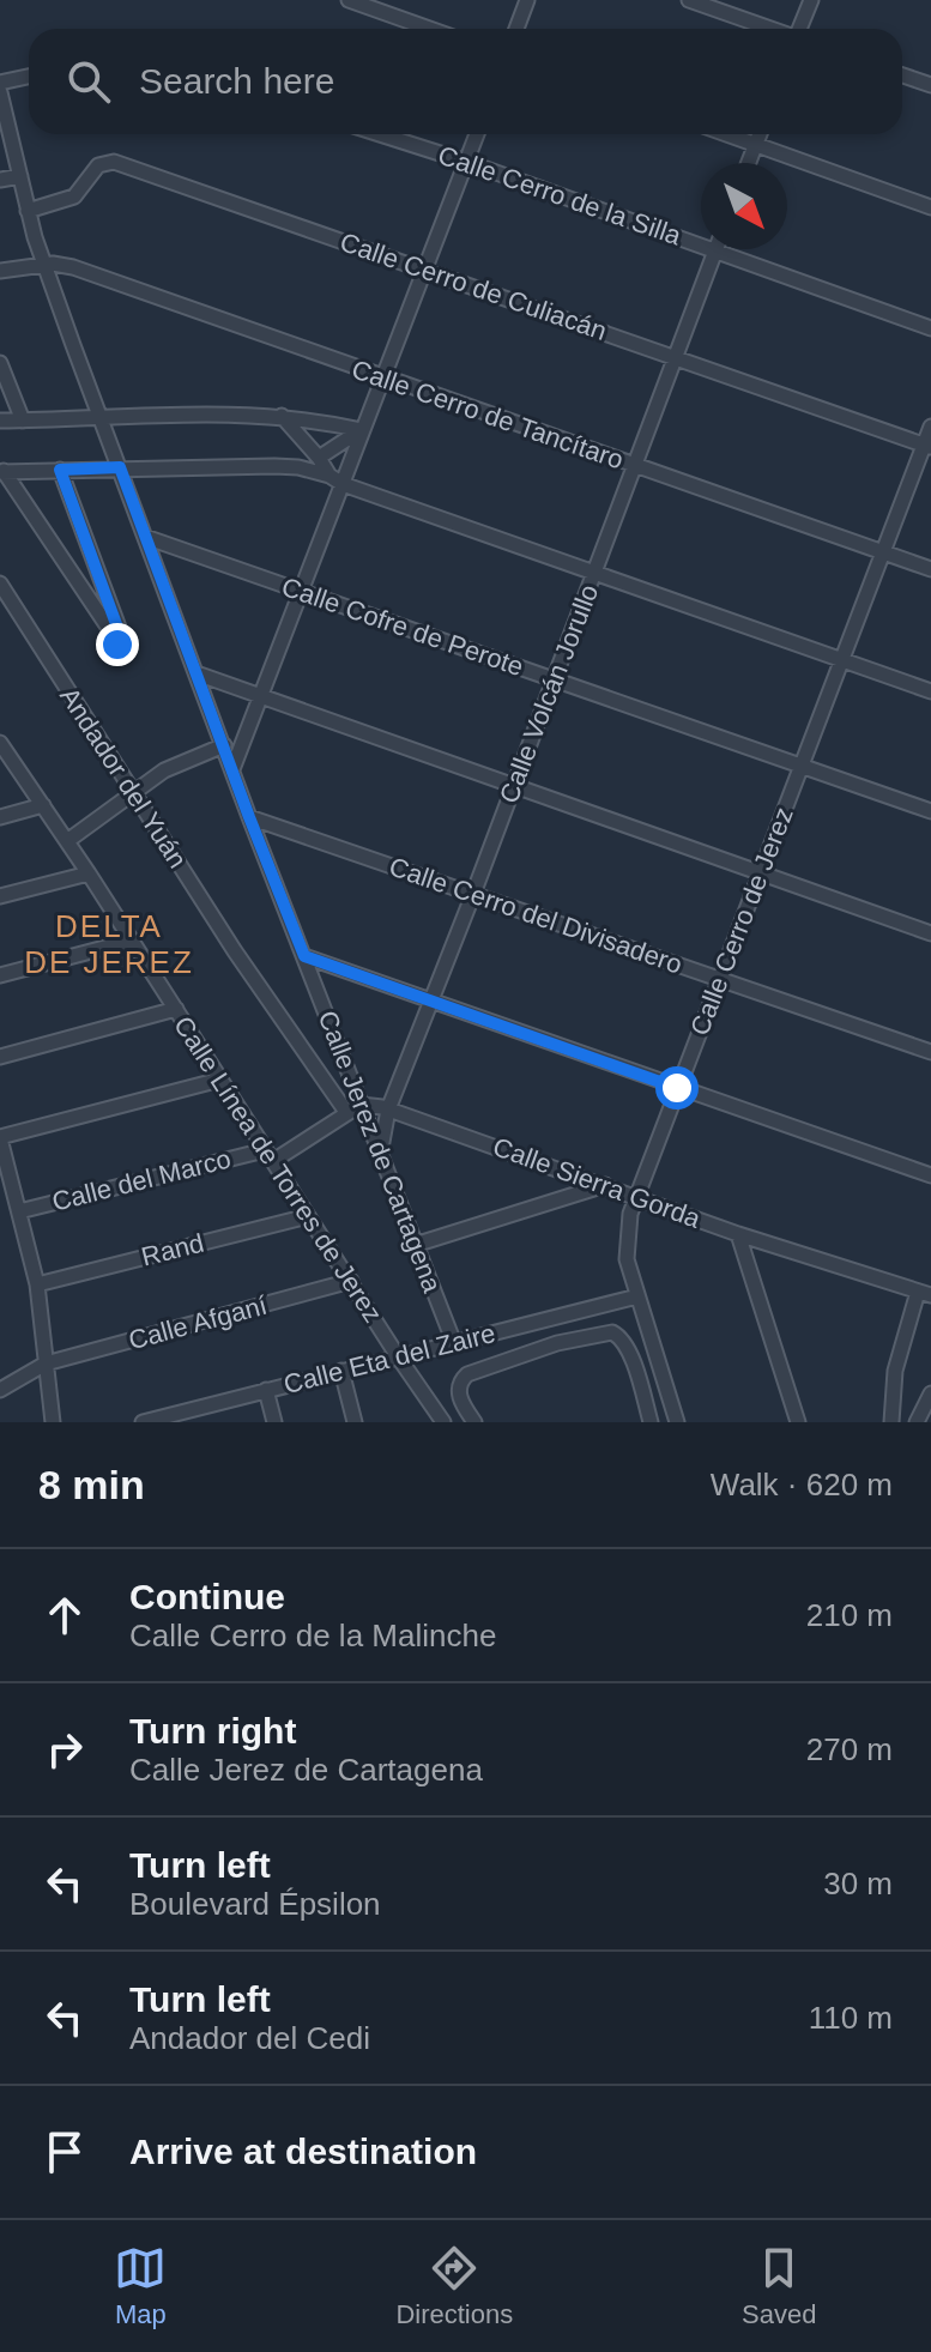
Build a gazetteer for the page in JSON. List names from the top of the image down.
{
  "streets": {
    "street": [
      "Calle Cerro de la Silla",
      "Calle Cerro de Culiacán",
      "Calle Cerro de Tancítaro",
      "Calle Cofre de Perote",
      "Calle Volcán Jorullo",
      "Andador del Yuán",
      "Calle Cerro del Divisadero",
      "Calle Cerro de Jerez",
      "Calle Jerez de Cartagena",
      "Calle Línea de Torres de Jerez",
      "Calle del Marco",
      "Calle Sierra Gorda",
      "Rand",
      "Calle Afganí",
      "Calle Eta del Zaire"
    ]
  },
  "crossings": [
    ["Calle Cerro de la Silla", "Calle Volcán Jorullo"],
    ["Calle Cerro de Culiacán", "Calle Volcán Jorullo"],
    ["Calle Cerro de Culiacán", "Calle Cerro de Jerez"],
    ["Calle Cerro de Culiacán", "Calle Jerez de Cartagena"],
    ["Calle Cerro de Tancítaro", "Calle Volcán Jorullo"],
    ["Calle Cerro de Tancítaro", "Calle Cerro de Jerez"],
    ["Calle Cerro de Tancítaro", "Calle Jerez de Cartagena"],
    ["Calle Cofre de Perote", "Calle Volcán Jorullo"],
    ["Calle Cofre de Perote", "Calle Cerro de Jerez"],
    ["Calle Cofre de Perote", "Calle Jerez de Cartagena"],
    ["Calle Volcán Jorullo", "Calle Cerro del Divisadero"],
    ["Calle Volcán Jorullo", "Calle Jerez de Cartagena"],
    ["Calle Volcán Jorullo", "Calle Sierra Gorda"],
    ["Calle Cerro del Divisadero", "Calle Cerro de Jerez"],
    ["Calle Cerro del Divisadero", "Calle Jerez de Cartagena"],
    ["Calle Cerro de Jerez", "Calle Sierra Gorda"],
    ["Calle Cerro de Jerez", "Calle Eta del Zaire"],
    ["Calle Jerez de Cartagena", "Calle Sierra Gorda"],
    ["Calle Jerez de Cartagena", "Calle Eta del Zaire"],
    ["Calle Línea de Torres de Jerez", "Calle del Marco"],
    ["Calle Línea de Torres de Jerez", "Rand"],
    ["Calle Línea de Torres de Jerez", "Calle Afganí"],
    ["Calle Línea de Torres de Jerez", "Calle Eta del Zaire"]
  ],
  "districts": ["DELTA DE JEREZ"],
  "north": "bottom right",
  "page": {
    "search": "Search here",
    "heading": ["8 min", "Walk · 620 m"],
    "list": [
      ["Continue", "Calle Cerro de la Malinche", "210 m"],
      ["Turn right", "Calle Jerez de Cartagena", "270 m"],
      ["Turn left", "Boulevard Épsilon", "30 m"],
      ["Turn left", "Andador del Cedi", "110 m"],
      "Arrive at destination"
    ],
    "nav": ["Map", "Directions", "Saved"]
  }
}
